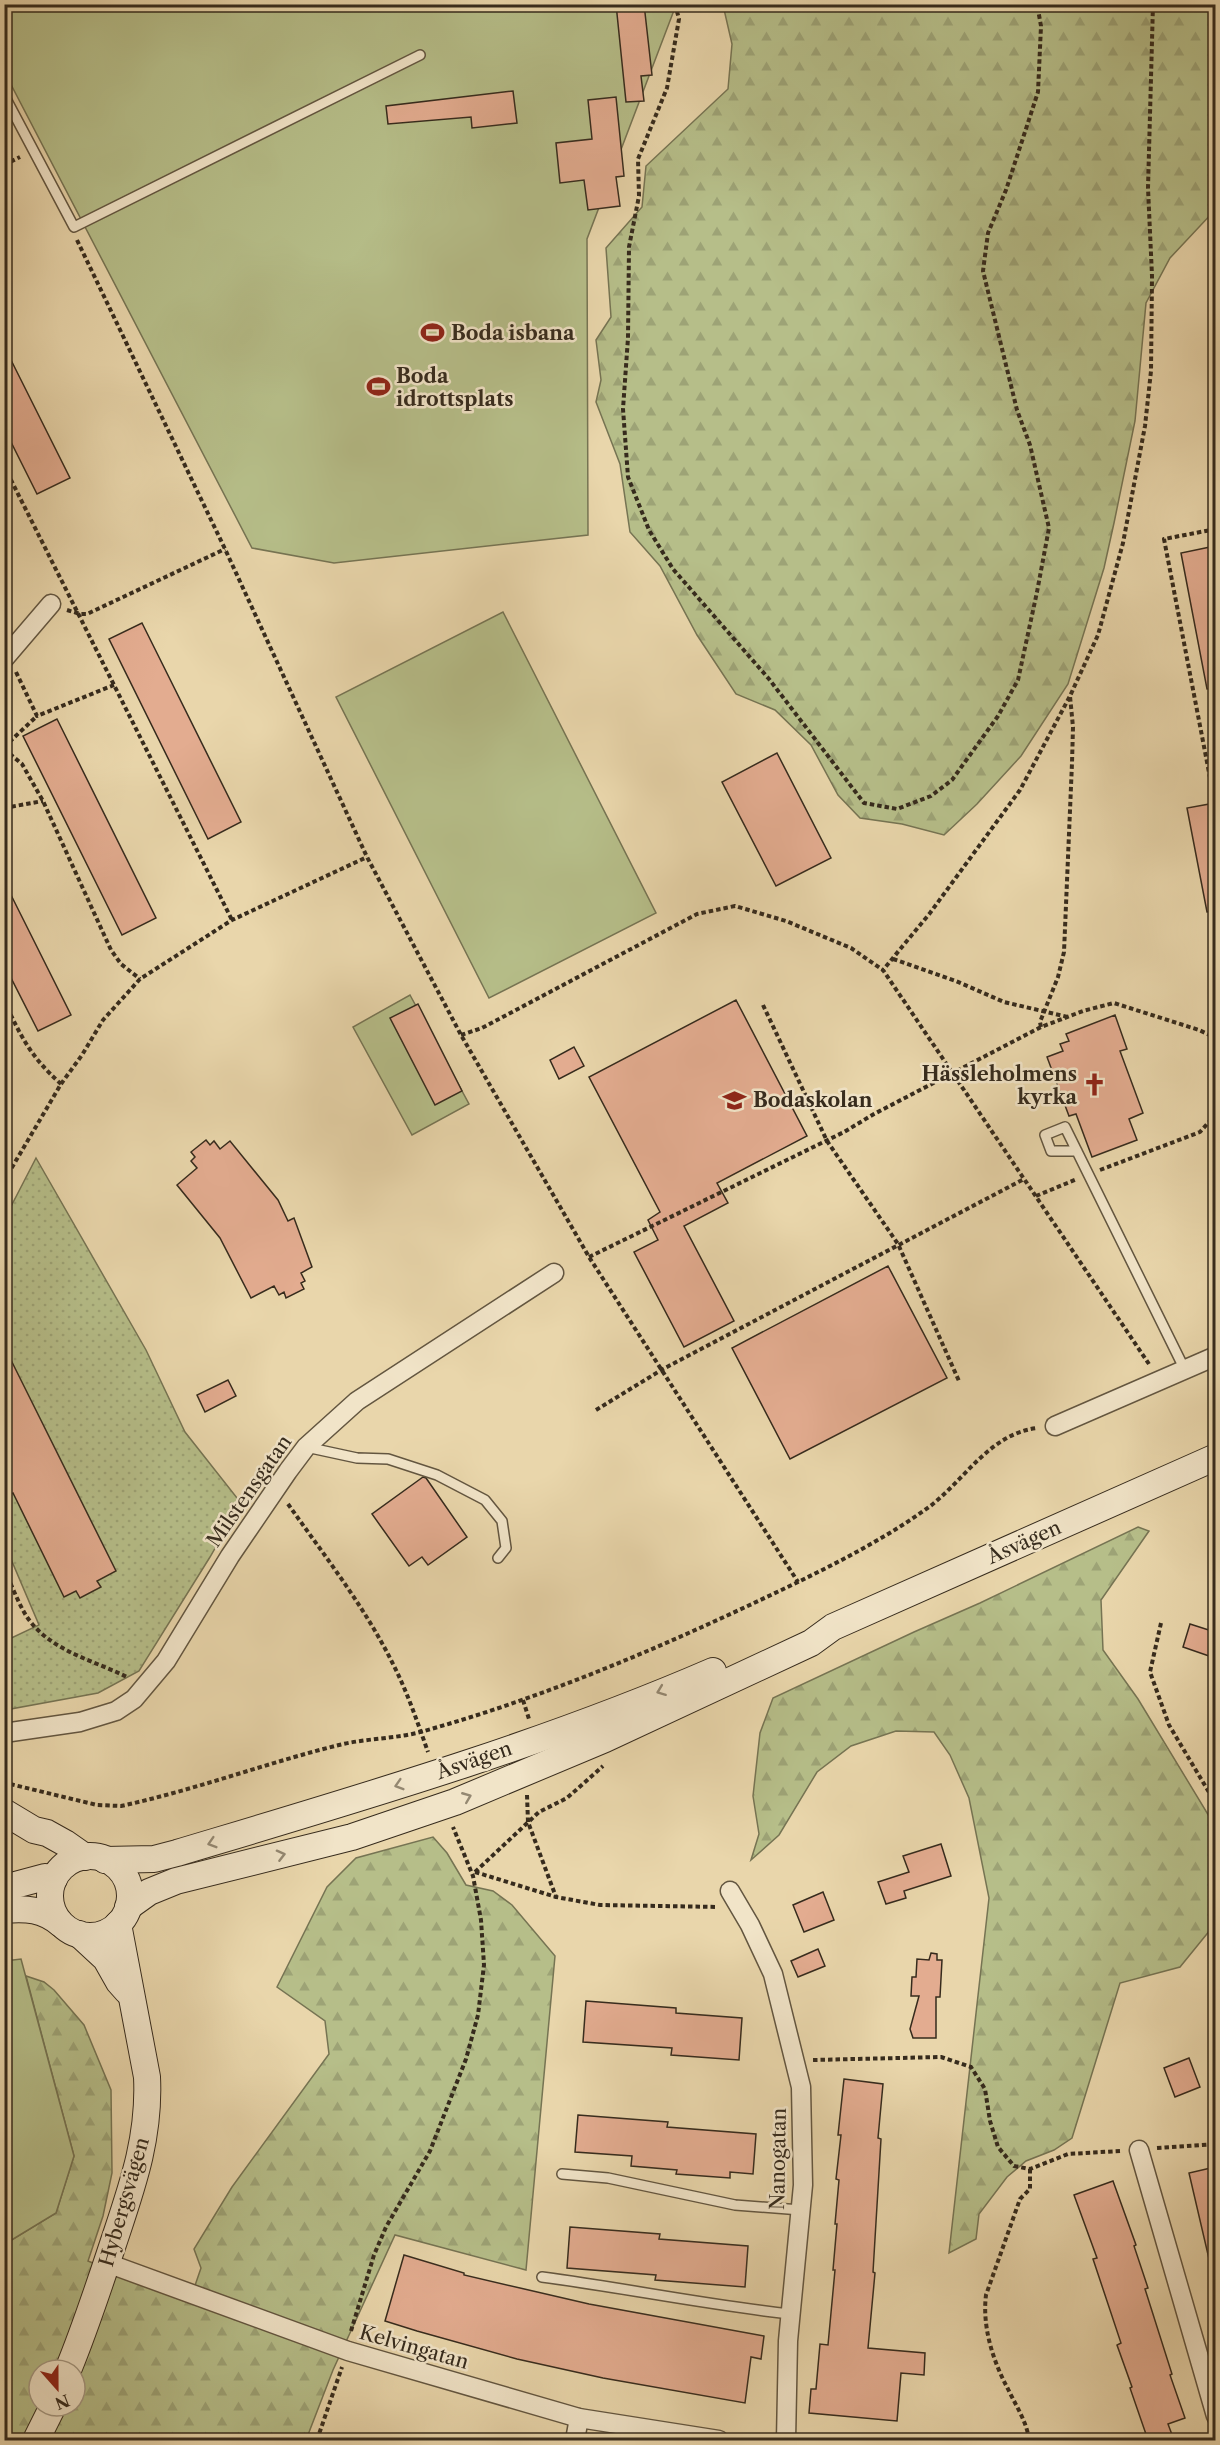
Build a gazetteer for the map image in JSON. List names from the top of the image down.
{
  "streets": {
    "street": [
      "Milstensgatan",
      "Åsvägen",
      "Nanogatan",
      "Hybergsvägen",
      "Kelvingatan"
    ]
  },
  "crossings": [
    ["Åsvägen", "Hybergsvägen"],
    ["Hybergsvägen", "Kelvingatan"]
  ],
  "places": {
    "sports": ["Boda isbana", "Boda idrottsplats"],
    "church": ["Hässleholmens kyrka"],
    "school or university": ["Bodaskolan"]
  },
  "north": "bottom"
}
